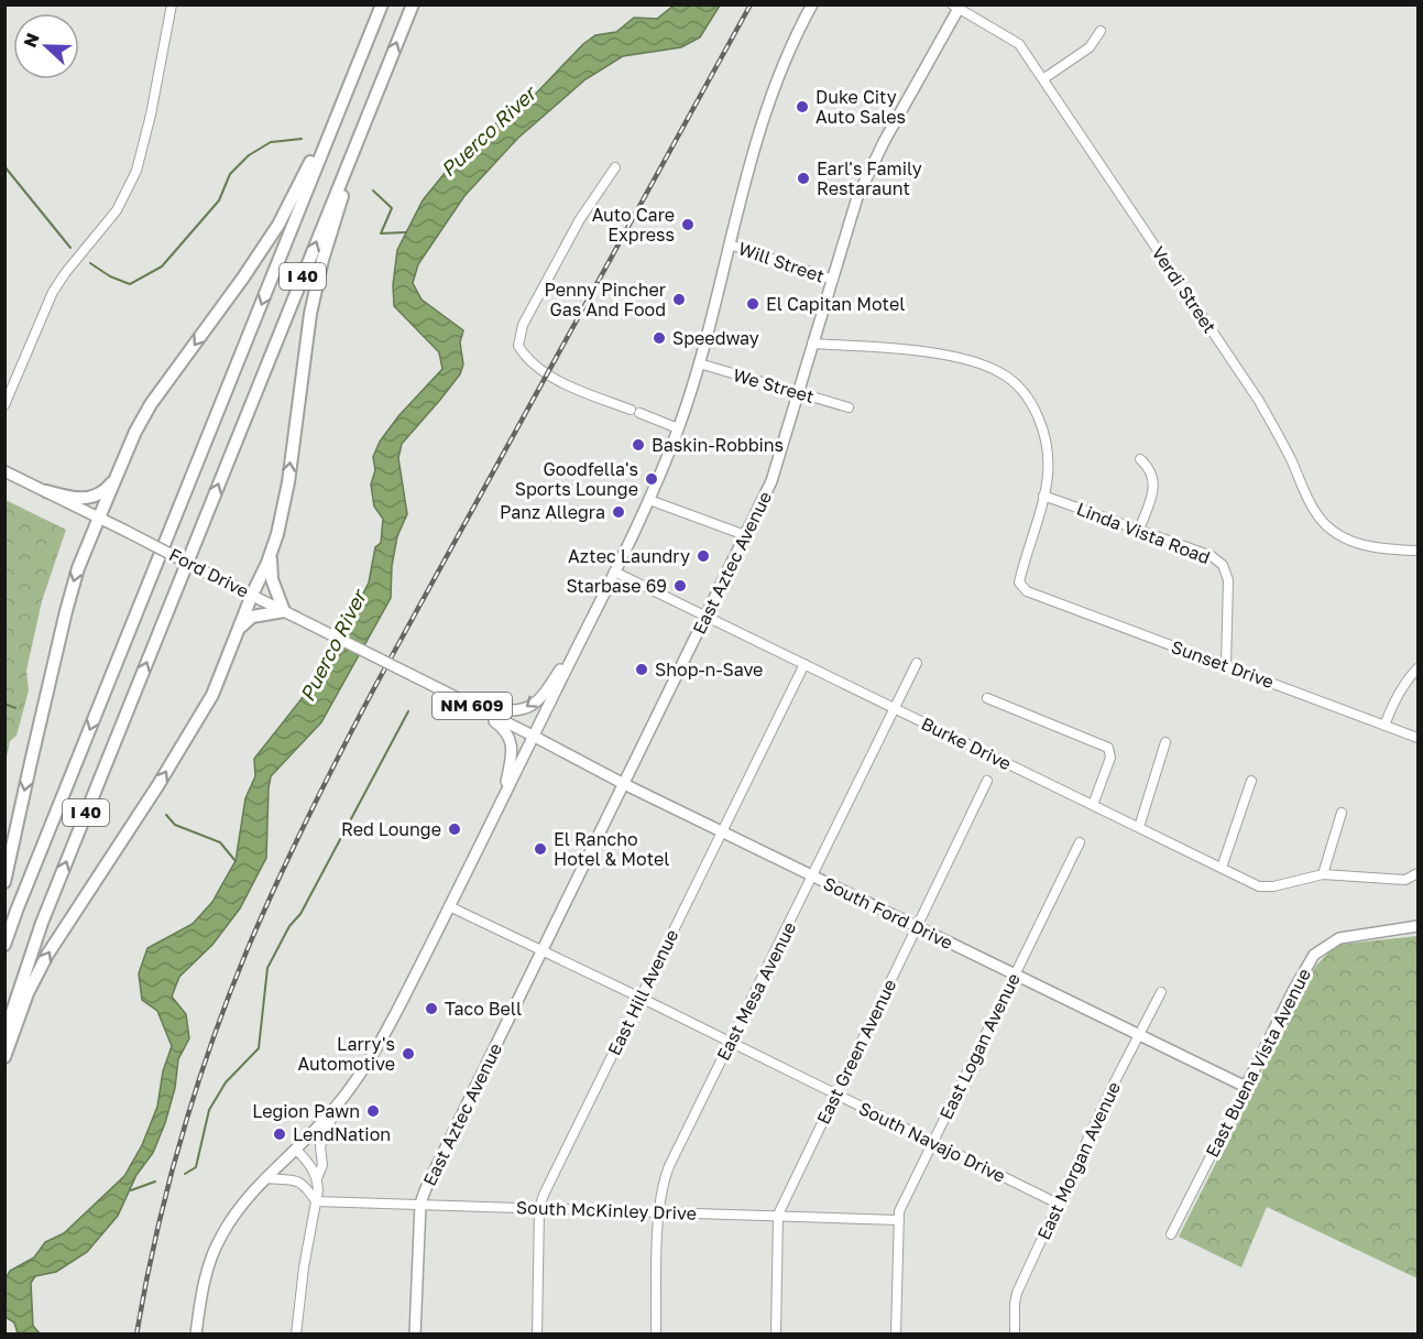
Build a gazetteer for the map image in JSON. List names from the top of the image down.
{
  "streets": {
    "highway": ["I 40"],
    "main road": [
      "East Aztec Avenue",
      "Ford Drive",
      "NM 609",
      "South Ford Drive",
      "East Buena Vista Avenue"
    ],
    "street": [
      "Will Street",
      "Verdi Street",
      "We Street",
      "Linda Vista Road",
      "Sunset Drive",
      "Burke Drive",
      "East Mesa Avenue",
      "East Hill Avenue",
      "East Logan Avenue",
      "East Green Avenue",
      "South Navajo Drive",
      "East Morgan Avenue",
      "South McKinley Drive"
    ]
  },
  "crossings": [
    ["Will Street", "East Aztec Avenue"],
    ["Verdi Street", "East Aztec Avenue"],
    ["We Street", "East Aztec Avenue"],
    ["Linda Vista Road", "Sunset Drive"],
    ["East Aztec Avenue", "Burke Drive"],
    ["East Aztec Avenue", "South Ford Drive"],
    ["East Aztec Avenue", "South Navajo Drive"],
    ["East Aztec Avenue", "South McKinley Drive"],
    ["Ford Drive", "NM 609"],
    ["NM 609", "South Ford Drive"],
    ["Burke Drive", "East Mesa Avenue"],
    ["Burke Drive", "East Hill Avenue"],
    ["South Ford Drive", "East Mesa Avenue"],
    ["South Ford Drive", "East Hill Avenue"],
    ["South Ford Drive", "East Logan Avenue"],
    ["South Ford Drive", "East Green Avenue"],
    ["South Ford Drive", "East Buena Vista Avenue"],
    ["South Ford Drive", "East Morgan Avenue"],
    ["East Mesa Avenue", "South Navajo Drive"],
    ["East Mesa Avenue", "South McKinley Drive"],
    ["East Hill Avenue", "South Navajo Drive"],
    ["East Hill Avenue", "South McKinley Drive"],
    ["East Logan Avenue", "South Navajo Drive"],
    ["East Logan Avenue", "South McKinley Drive"],
    ["East Green Avenue", "South Navajo Drive"],
    ["East Green Avenue", "South McKinley Drive"],
    ["South Navajo Drive", "East Morgan Avenue"]
  ],
  "water": ["Puerco River"],
  "places": [
    "Duke City Auto Sales",
    "Earl's Family Restaraunt",
    "Auto Care Express",
    "Penny Pincher Gas And Food",
    "El Capitan Motel",
    "Speedway",
    "Baskin-Robbins",
    "Goodfella's Sports Lounge",
    "Panz Allegra",
    "Aztec Laundry",
    "Starbase 69",
    "Shop-n-Save",
    "Red Lounge",
    "El Rancho Hotel & Motel",
    "Taco Bell",
    "Larry's Automotive",
    "Legion Pawn",
    "LendNation"
  ],
  "north": "left"
}
